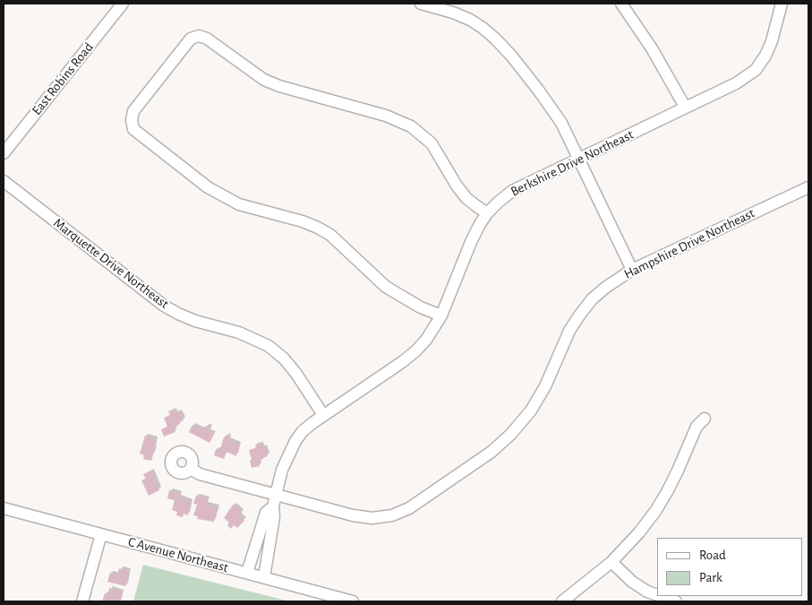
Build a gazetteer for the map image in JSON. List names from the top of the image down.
{
  "streets": {
    "street": [
      "East Robins Road",
      "Berkshire Drive Northeast",
      "Hampshire Drive Northeast",
      "Marquette Drive Northeast",
      "C Avenue Northeast"
    ]
  },
  "crossings": [
    ["Berkshire Drive Northeast", "Hampshire Drive Northeast"],
    ["Berkshire Drive Northeast", "Marquette Drive Northeast"],
    ["Berkshire Drive Northeast", "C Avenue Northeast"]
  ],
  "legend": ["Road", "Park"]
}
